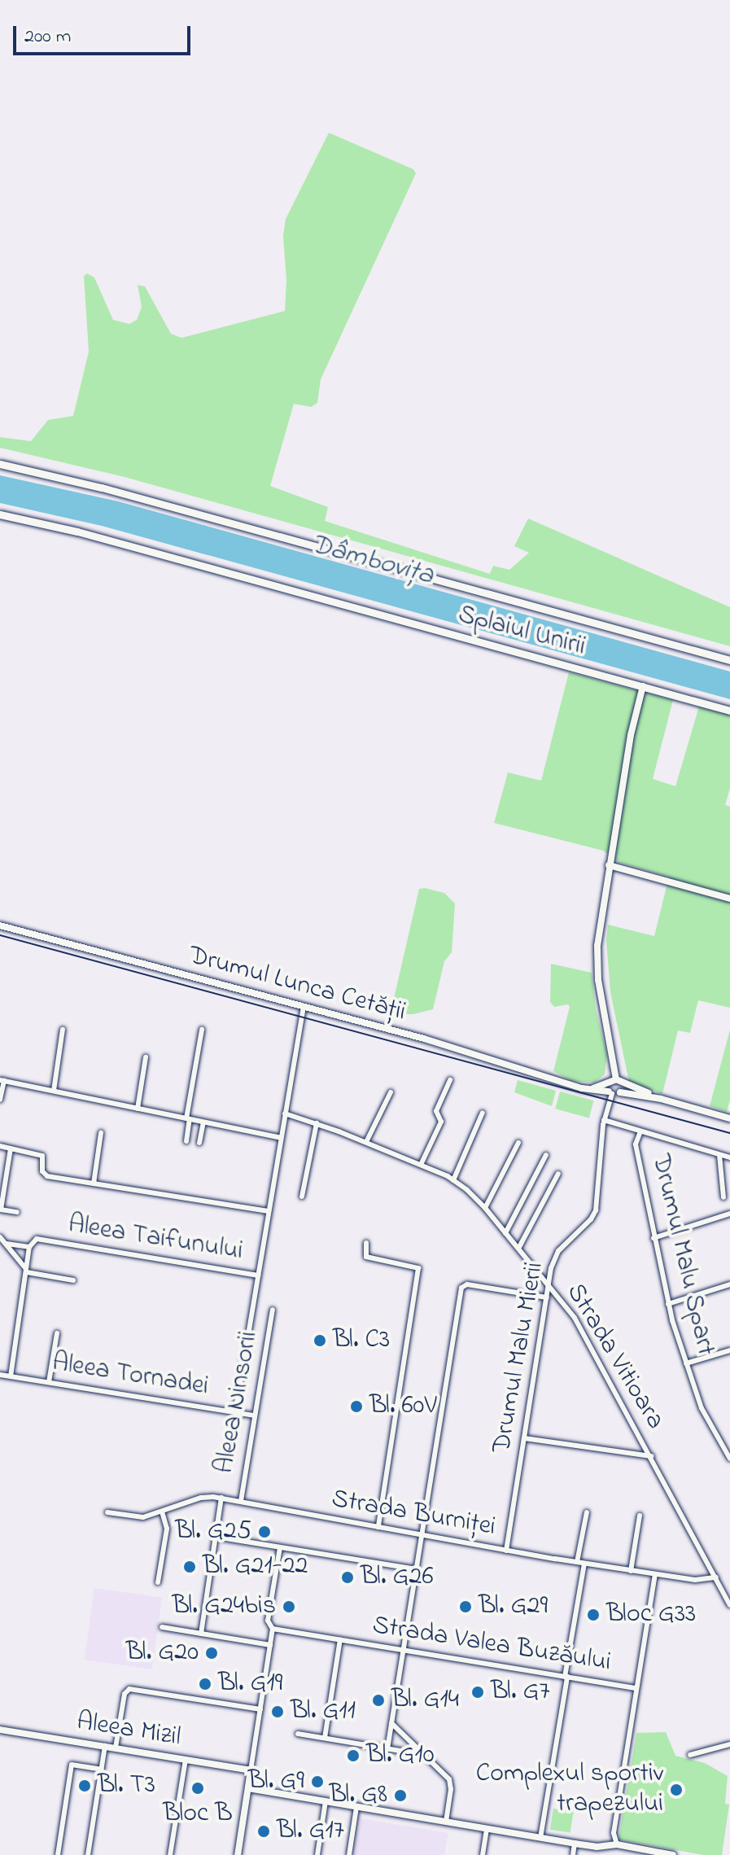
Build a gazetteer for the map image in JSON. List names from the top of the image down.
{
  "streets": {
    "main road": ["Splaiul Unirii"],
    "street": [
      "Drumul Lunca Cetății",
      "Aleea Taifunului",
      "Drumul Malu Spart",
      "Strada Vitioara",
      "Drumul Malu Mierii",
      "Aleea Tornadei",
      "Aleea Ninsorii",
      "Strada Burniței",
      "Strada Valea Buzăului",
      "Aleea Mizil"
    ]
  },
  "crossings": [
    ["Drumul Lunca Cetății", "Drumul Malu Mierii"],
    ["Aleea Taifunului", "Aleea Tornadei"],
    ["Strada Vitioara", "Drumul Malu Mierii"],
    ["Strada Vitioara", "Strada Burniței"],
    ["Drumul Malu Mierii", "Strada Burniței"],
    ["Aleea Tornadei", "Aleea Ninsorii"],
    ["Aleea Ninsorii", "Strada Burniței"]
  ],
  "water": ["Dâmbovița"],
  "places": [
    "Bl. C3",
    "Bl. 60V",
    "Bl. G25",
    "Bl. G21-22",
    "Bl. G26",
    "Bl. G24bis",
    "Bl. G29",
    "Bloc G33",
    "Bl. G20",
    "Bl. G19",
    "Bl. G7",
    "Bl. G14",
    "Bl. G11",
    "Bl. G10",
    "Bl. G9",
    "Bl. T3",
    "Bloc B",
    "Complexul sportiv trapezului",
    "Bl. G8",
    "Bl. G17"
  ],
  "scale_bar": "200 m"
}
